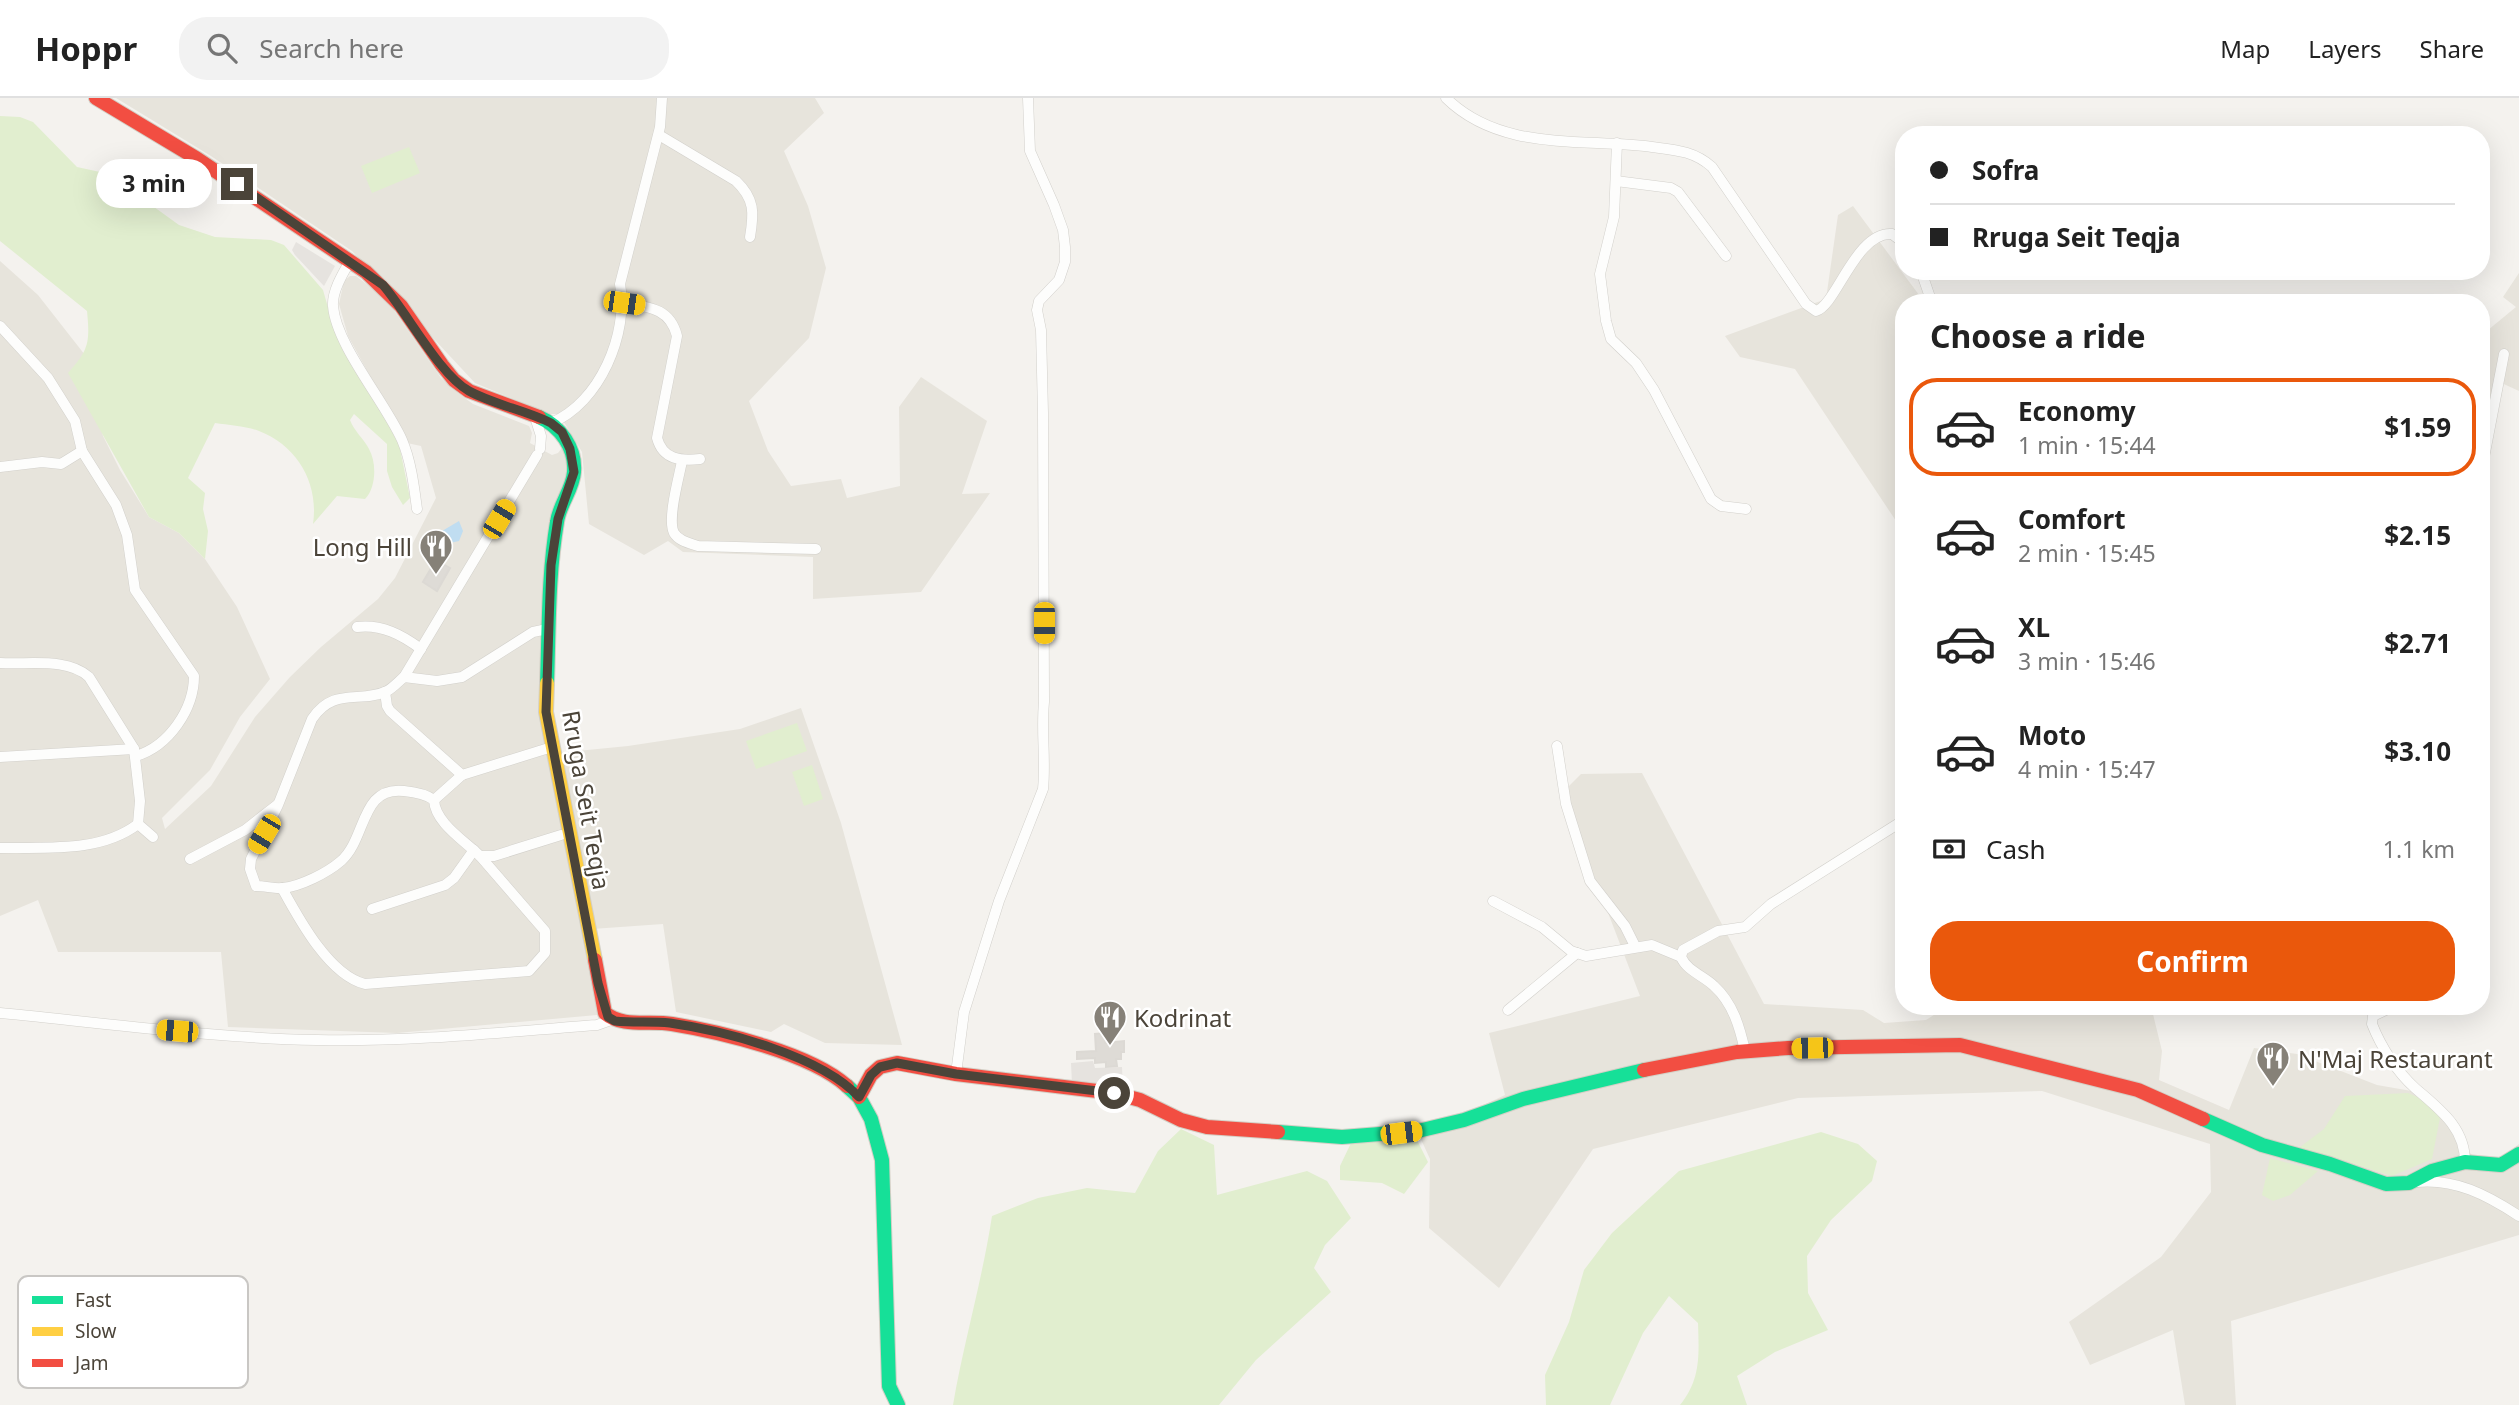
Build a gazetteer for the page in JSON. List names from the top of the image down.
{
  "streets": {
    "main road": ["Rruga Seit Teqja"]
  },
  "places": {
    "restaurant": ["Long Hill", "Kodrinat", "N'Maj Restaurant"]
  },
  "legend": ["Fast", "Slow", "Jam"],
  "page": {
    "header": "Hoppr",
    "search": "Search here",
    "nav": ["Map", "Layers", "Share"],
    "banner": ["Sofra", "Rruga Seit Teqja"],
    "bubble": "3 min",
    "heading": "Choose a ride",
    "list": [
      {
        "name": "Economy",
        "note": "1 min · 15:44",
        "value": "$1.59"
      },
      {
        "name": "Comfort",
        "note": "2 min · 15:45",
        "value": "$2.15"
      },
      {
        "name": "XL",
        "note": "3 min · 15:46",
        "value": "$2.71"
      },
      {
        "name": "Moto",
        "note": "4 min · 15:47",
        "value": "$3.10"
      }
    ],
    "pay": ["Cash", "1.1 km"],
    "buttons": "Confirm"
  }
}
